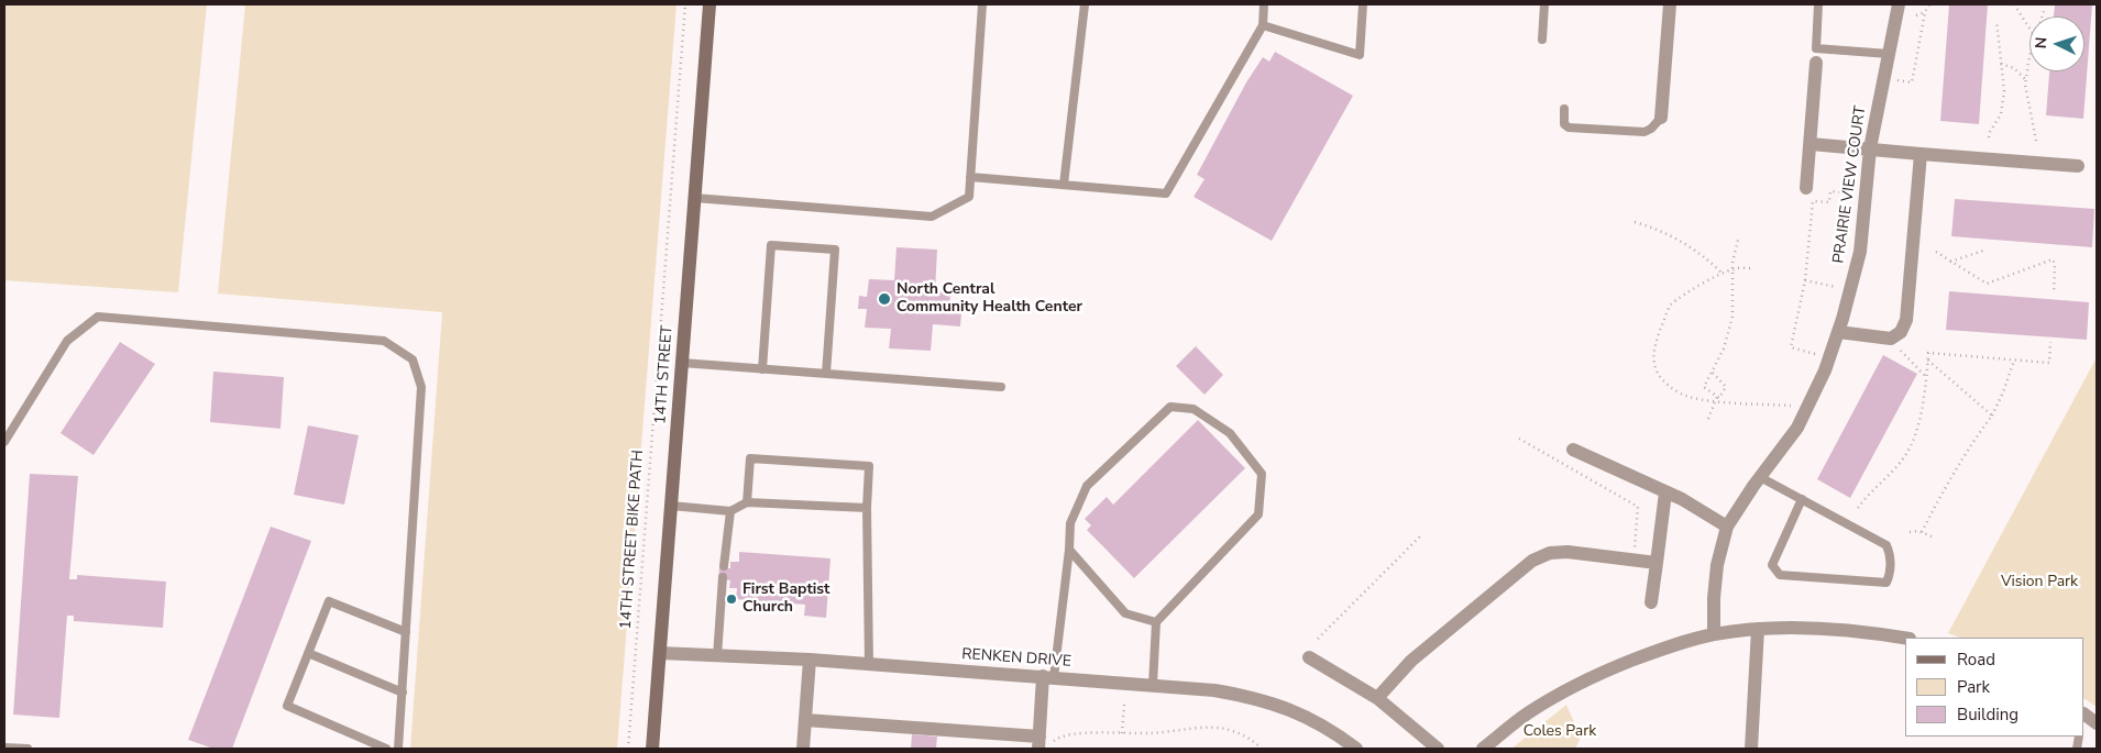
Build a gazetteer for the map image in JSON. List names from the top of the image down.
{
  "streets": {
    "street": ["PRAIRIE VIEW COURT", "14TH STREET", "RENKEN DRIVE"],
    "path": ["14TH STREET BIKE PATH"]
  },
  "crossings": [
    ["14TH STREET", "RENKEN DRIVE"]
  ],
  "parks": ["Vision Park", "Coles Park"],
  "places": ["North Central Community Health Center", "First Baptist Church"],
  "legend": ["Road", "Park", "Building"],
  "north": "left"
}
